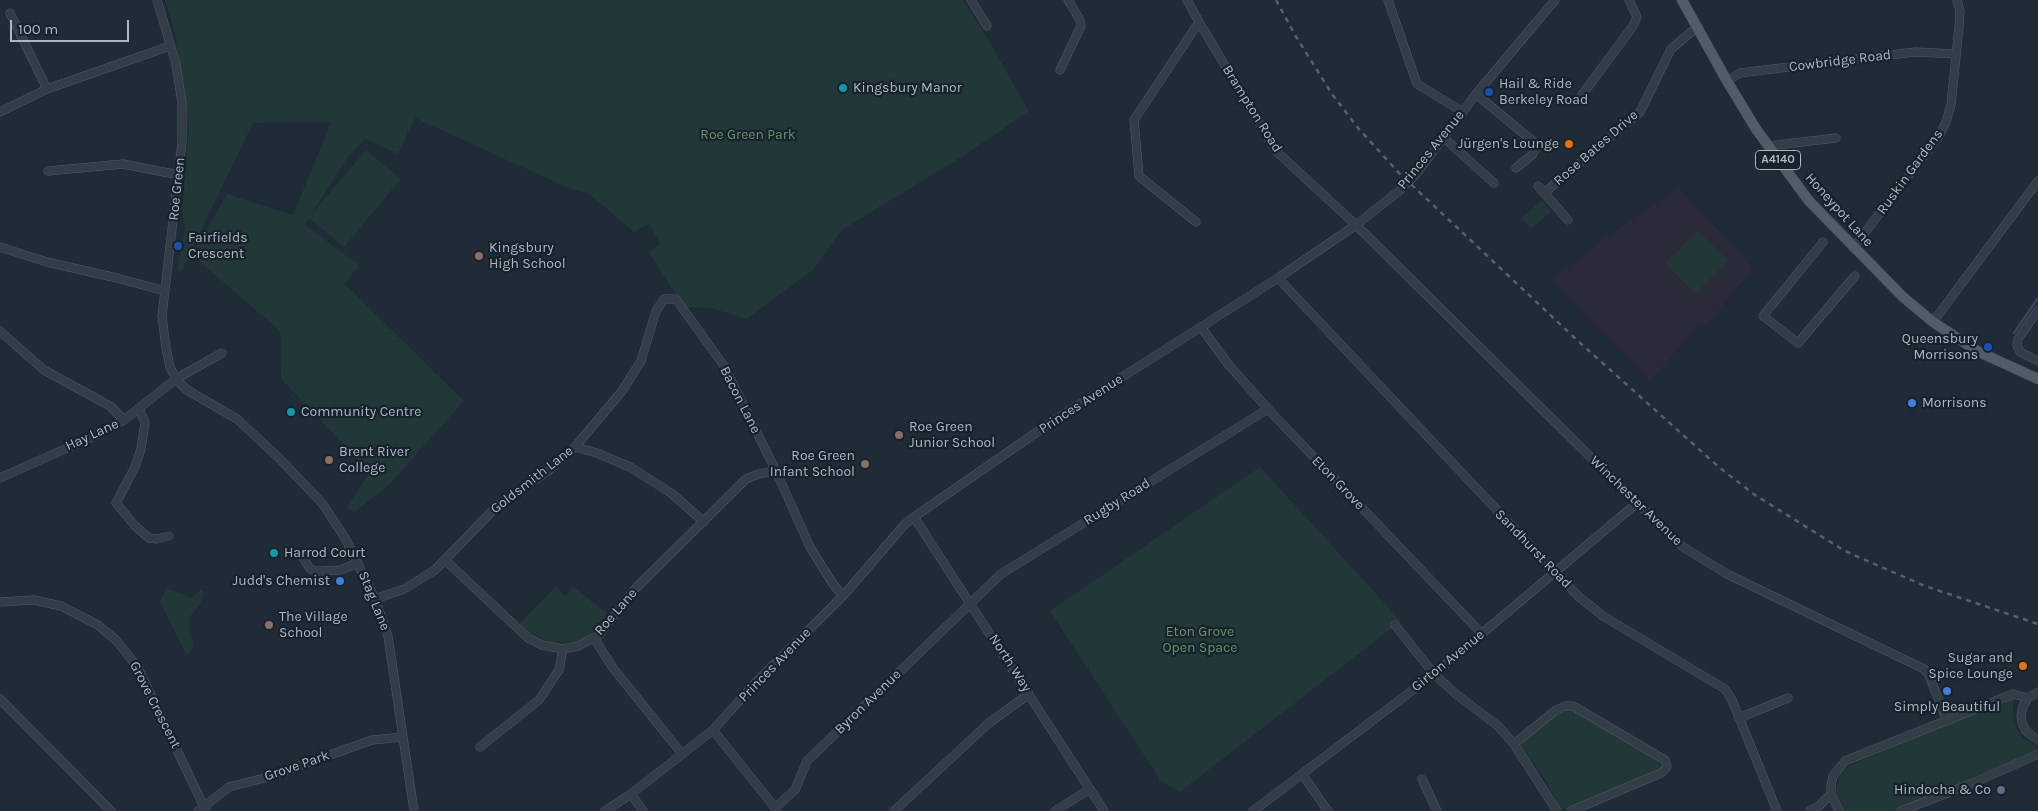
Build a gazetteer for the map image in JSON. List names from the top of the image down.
{
  "streets": {
    "main road": ["A4140", "Honeypot Lane"],
    "street": [
      "Cowbridge Road",
      "Brampton Road",
      "Rose Bates Drive",
      "Princes Avenue",
      "Ruskin Gardens",
      "Roe Green",
      "Bacon Lane",
      "Hay Lane",
      "Goldsmith Lane",
      "Eton Grove",
      "Winchester Avenue",
      "Rugby Road",
      "Sandhurst Road",
      "Stag Lane",
      "Roe Lane",
      "Girton Avenue",
      "North Way",
      "Byron Avenue",
      "Grove Crescent",
      "Grove Park"
    ]
  },
  "crossings": [
    ["Cowbridge Road", "Ruskin Gardens"],
    ["Cowbridge Road", "Honeypot Lane"],
    ["Brampton Road", "Princes Avenue"],
    ["Brampton Road", "Winchester Avenue"],
    ["Rose Bates Drive", "Honeypot Lane"],
    ["Princes Avenue", "Bacon Lane"],
    ["Princes Avenue", "Eton Grove"],
    ["Princes Avenue", "Winchester Avenue"],
    ["Princes Avenue", "Sandhurst Road"],
    ["Princes Avenue", "North Way"],
    ["Ruskin Gardens", "Honeypot Lane"],
    ["Roe Green", "Hay Lane"],
    ["Roe Green", "Stag Lane"],
    ["Bacon Lane", "Goldsmith Lane"],
    ["Bacon Lane", "Roe Lane"],
    ["Hay Lane", "Stag Lane"],
    ["Goldsmith Lane", "Stag Lane"],
    ["Eton Grove", "Rugby Road"],
    ["Eton Grove", "Girton Avenue"],
    ["Winchester Avenue", "Girton Avenue"],
    ["Rugby Road", "North Way"],
    ["Rugby Road", "Byron Avenue"],
    ["Sandhurst Road", "Girton Avenue"],
    ["Stag Lane", "Grove Park"],
    ["North Way", "Byron Avenue"],
    ["Grove Crescent", "Grove Park"]
  ],
  "parks": ["Roe Green Park", "Eton Grove Open Space"],
  "places": [
    "Kingsbury Manor",
    "Hail & Ride Berkeley Road",
    "Jürgen's Lounge",
    "Fairfields Crescent",
    "Kingsbury High School",
    "Queensbury Morrisons",
    "Morrisons",
    "Community Centre",
    "Roe Green Junior School",
    "Brent River College",
    "Roe Green Infant School",
    "Harrod Court",
    "Judd's Chemist",
    "The Village School",
    "Sugar and Spice Lounge",
    "Simply Beautiful",
    "Hindocha & Co"
  ],
  "scale_bar": "100 m"
}
